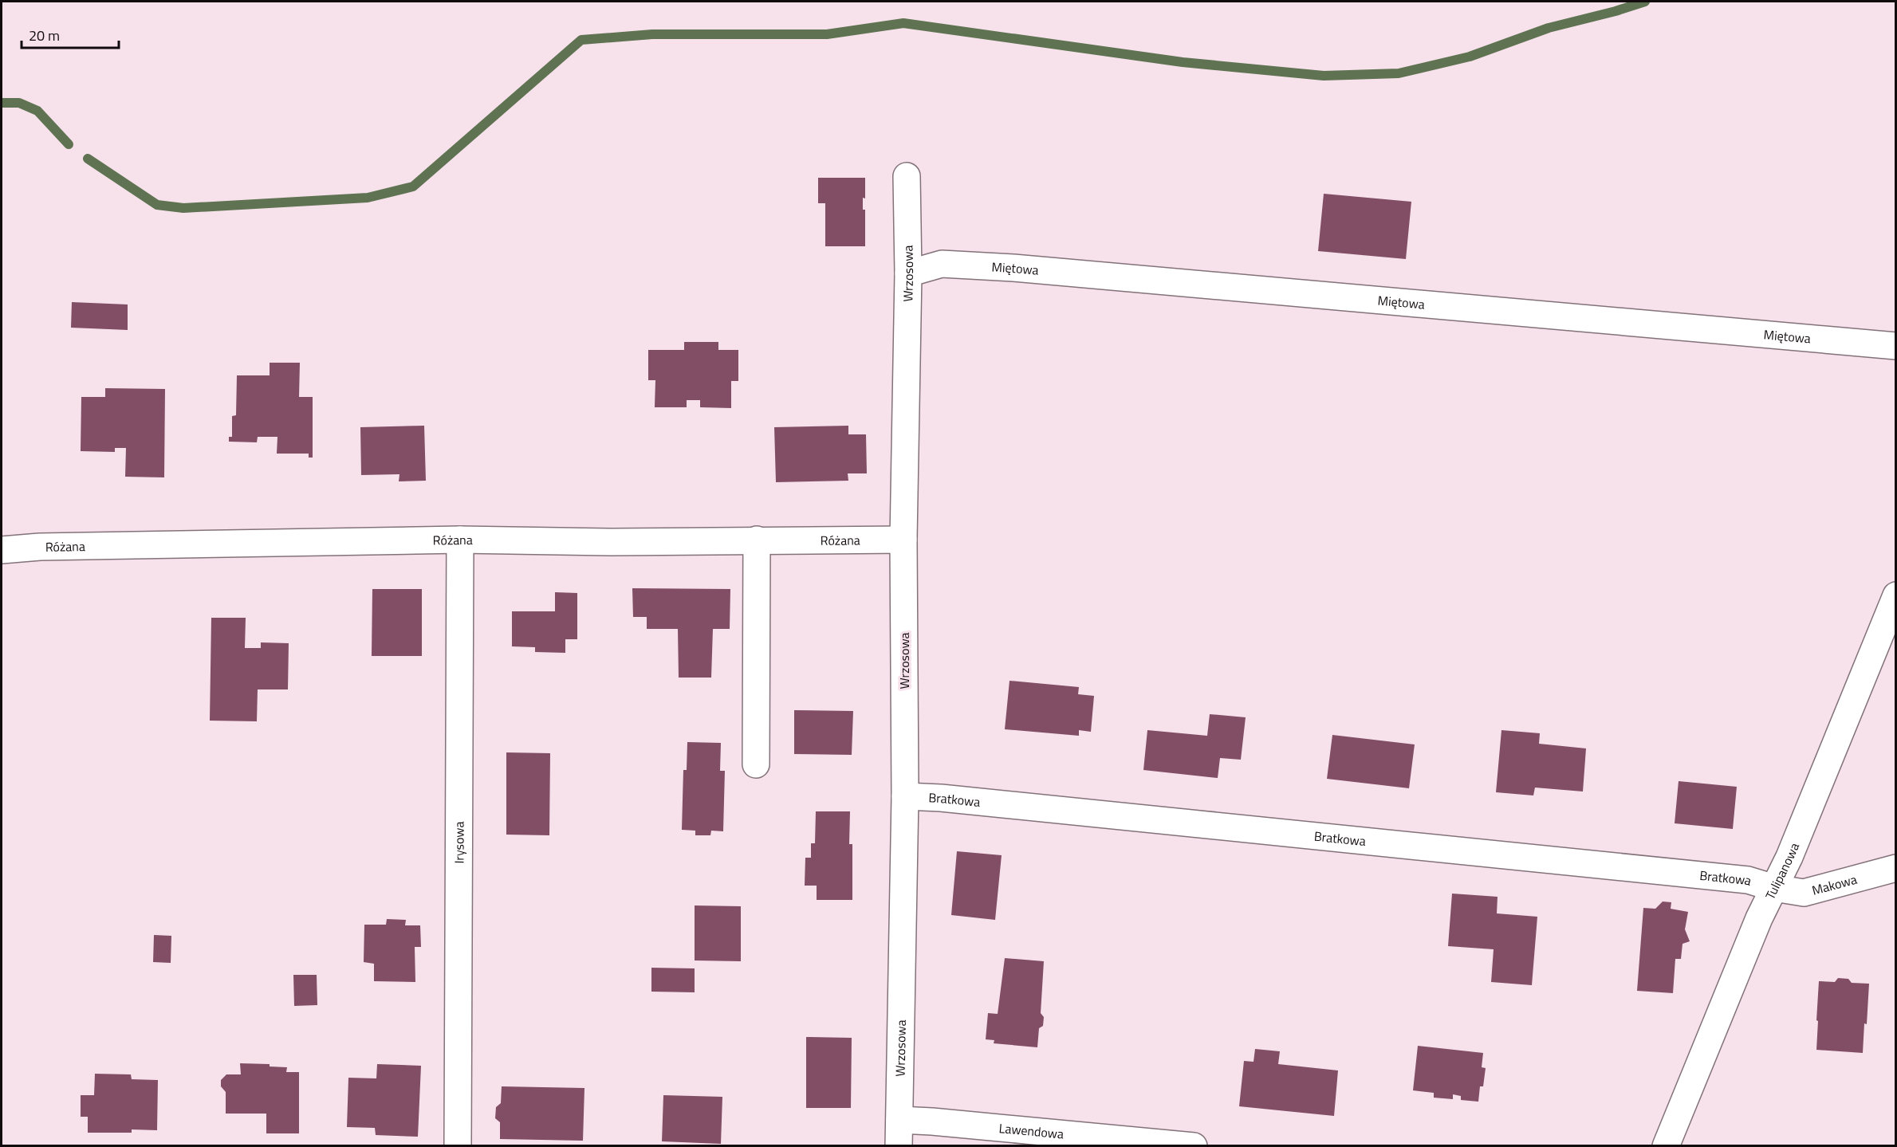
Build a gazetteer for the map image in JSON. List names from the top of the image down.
{
  "streets": {
    "street": [
      "Miętowa",
      "Wrzosowa",
      "Różana",
      "Bratkowa",
      "Irysowa",
      "Tulipanowa",
      "Makowa",
      "Lawendowa"
    ]
  },
  "crossings": [
    ["Miętowa", "Wrzosowa"],
    ["Wrzosowa", "Różana"],
    ["Wrzosowa", "Bratkowa"],
    ["Wrzosowa", "Lawendowa"],
    ["Różana", "Irysowa"],
    ["Bratkowa", "Tulipanowa"],
    ["Bratkowa", "Makowa"],
    ["Tulipanowa", "Makowa"]
  ],
  "scale_bar": "20 m"
}
